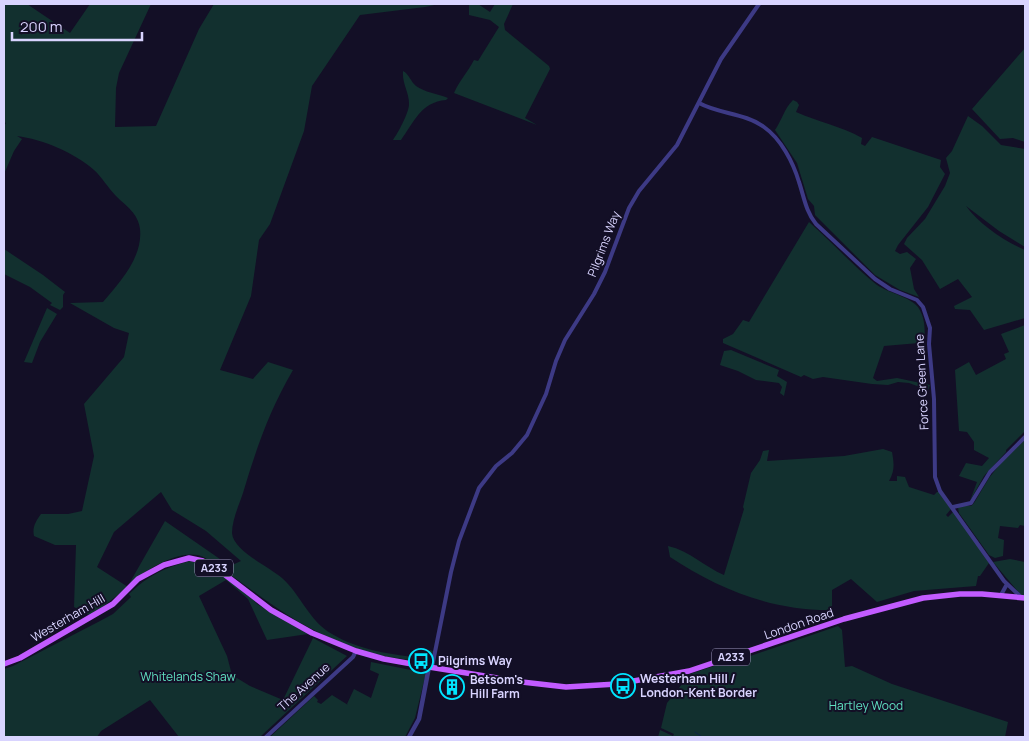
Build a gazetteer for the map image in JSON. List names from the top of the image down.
{
  "streets": {
    "main road": ["A233", "Westerham Hill", "London Road"],
    "street": ["Pilgrims Way", "Force Green Lane", "The Avenue"]
  },
  "crossings": [
    ["Pilgrims Way", "Force Green Lane"],
    ["Pilgrims Way", "Westerham Hill"],
    ["Pilgrims Way", "London Road"],
    ["Force Green Lane", "London Road"],
    ["Westerham Hill", "London Road"],
    ["Westerham Hill", "The Avenue"]
  ],
  "parks": ["Whitelands Shaw", "Hartley Wood"],
  "places": {
    "bus stop": ["Pilgrims Way", "Westerham Hill / London-Kent Border"],
    "building": ["Betsom's Hill Farm"]
  },
  "scale_bar": "200 m"
}
